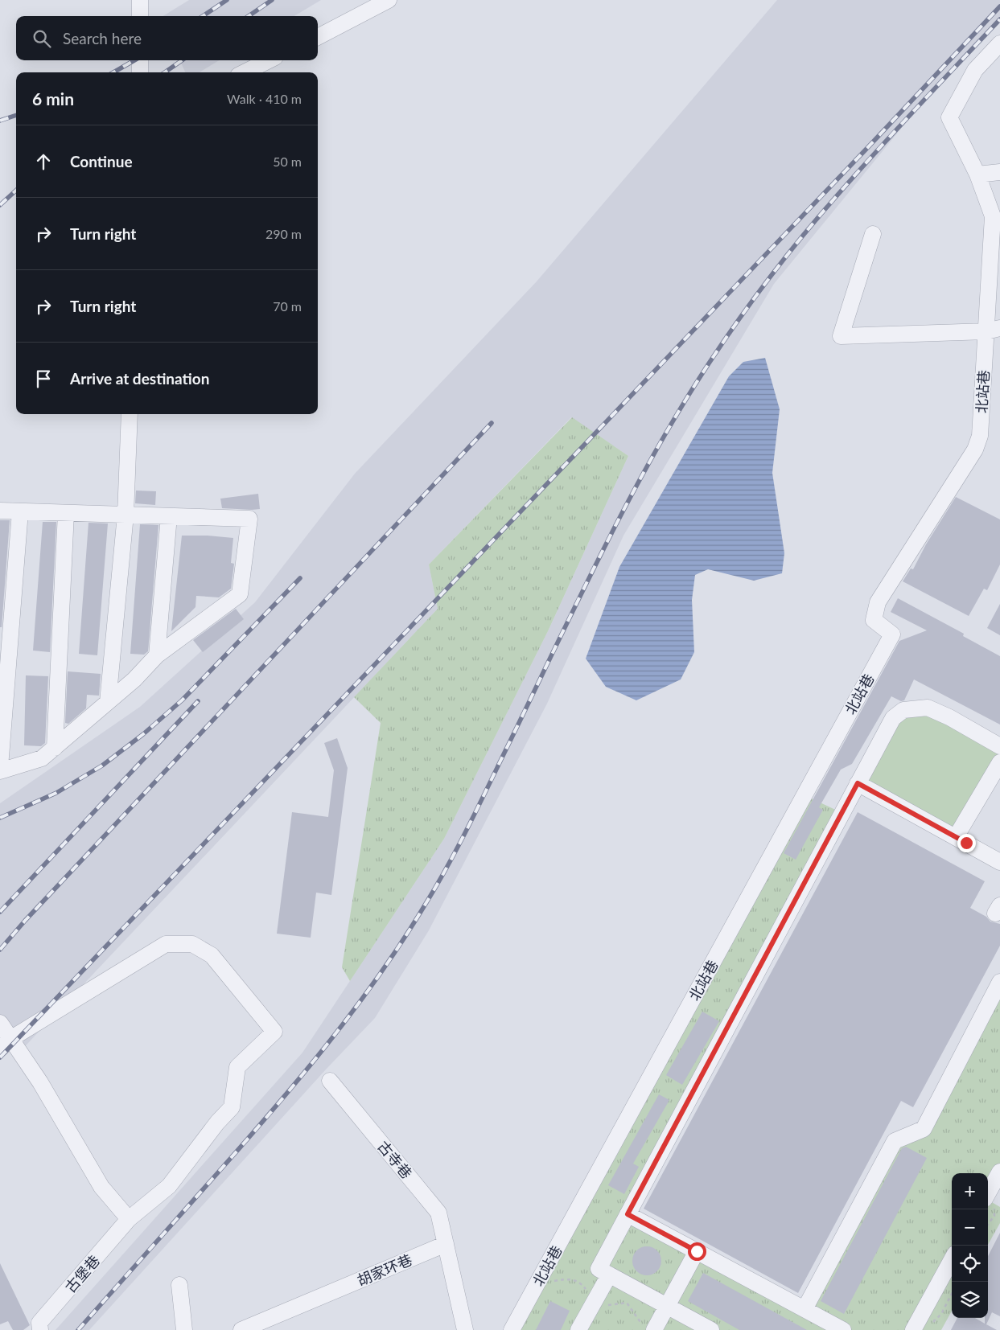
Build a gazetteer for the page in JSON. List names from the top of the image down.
{
  "streets": {
    "street": [
      "北站巷",
      "古寺巷",
      "胡家环巷",
      "古堡巷"
    ]
  },
  "crossings": [
    ["古寺巷", "胡家环巷"]
  ],
  "page": {
    "search": "Search here",
    "heading": ["6 min", "Walk · 410 m"],
    "list": [
      ["Continue", "50 m"],
      ["Turn right", "290 m"],
      ["Turn right", "70 m"],
      "Arrive at destination"
    ],
    "map_buttons": ["+", "−"]
  }
}
